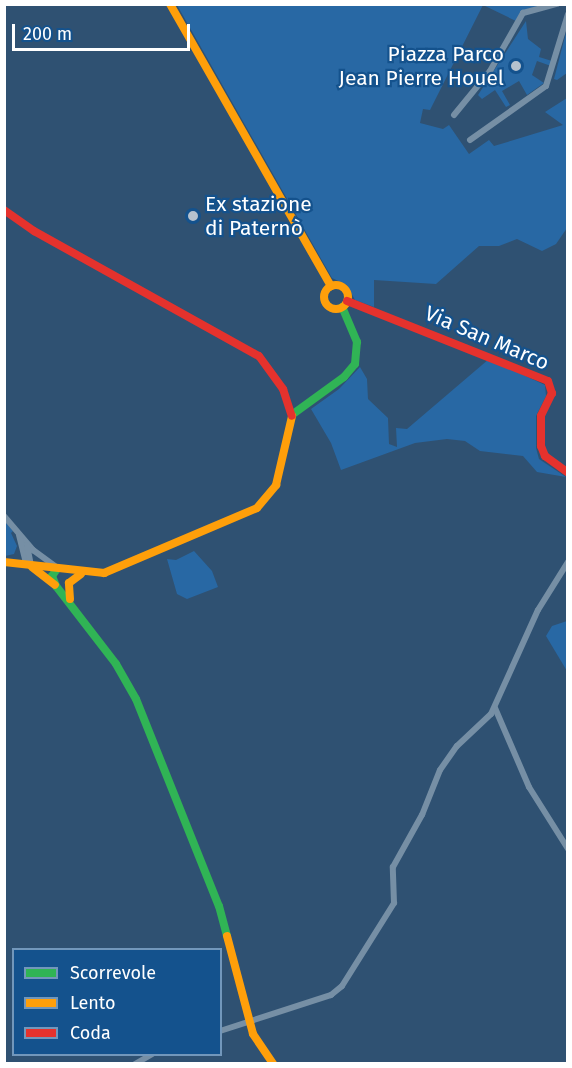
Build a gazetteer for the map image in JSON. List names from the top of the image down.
{
  "streets": {
    "street": ["Via San Marco"]
  },
  "places": ["Piazza Parco Jean Pierre Houel", "Ex stazione di Paternò"],
  "legend": ["Scorrevole", "Lento", "Coda"],
  "scale_bar": "200 m"
}
